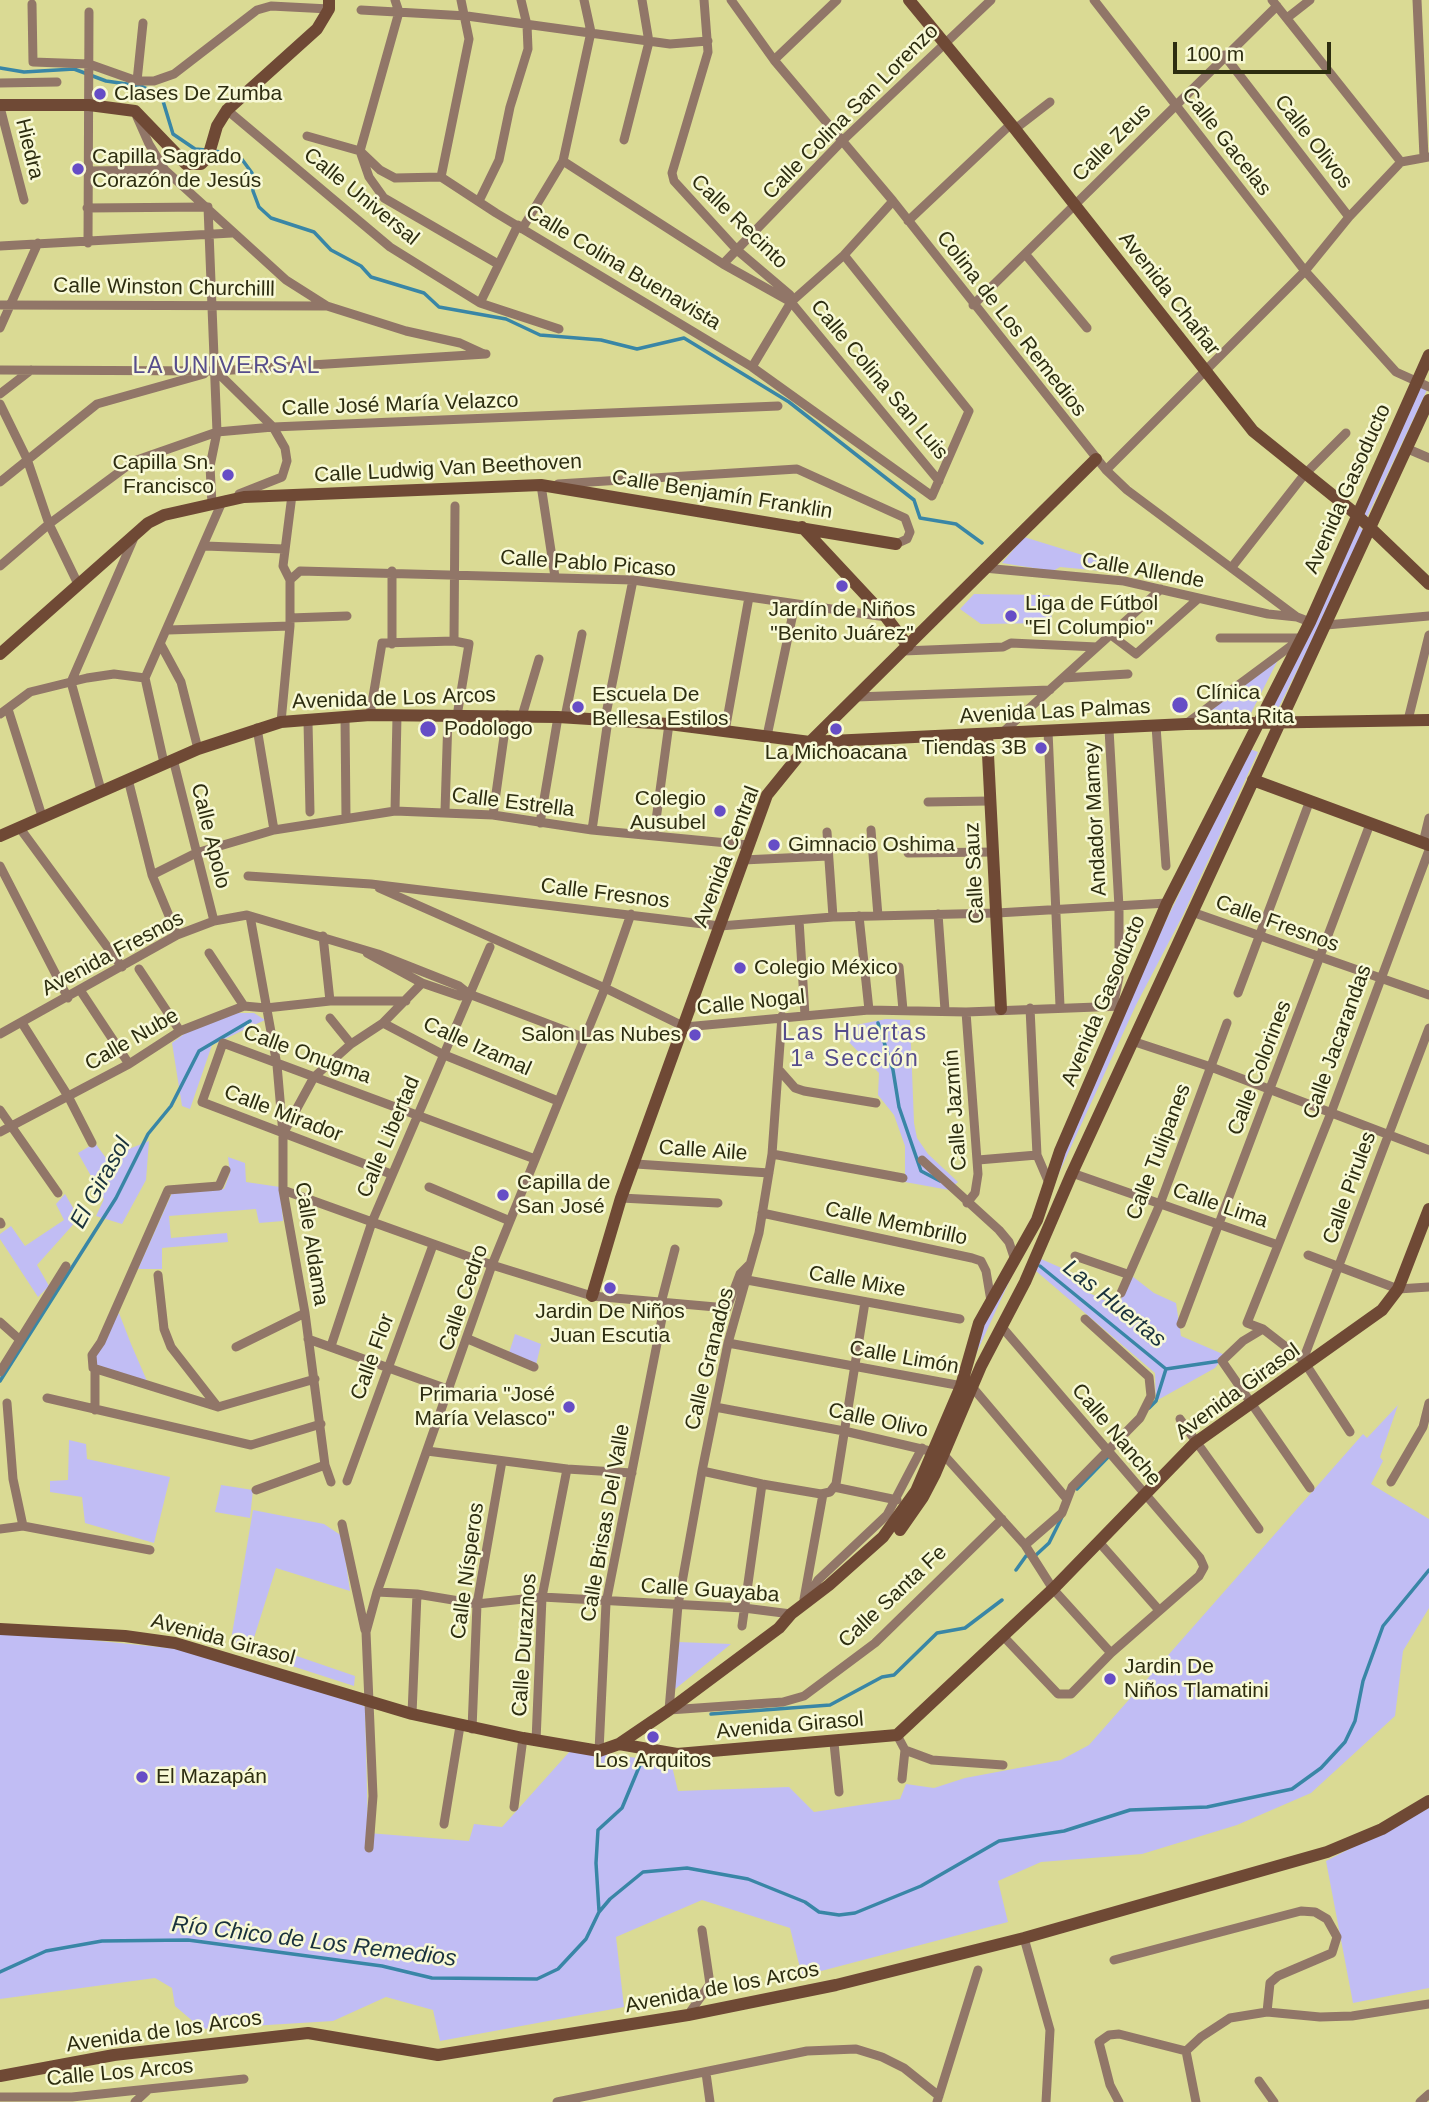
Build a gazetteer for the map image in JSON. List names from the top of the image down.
{
  "streets": {
    "street": [
      "Calle Colina San Lorenzo",
      "Calle Gacelas",
      "Calle Olivos",
      "Calle Zeus",
      "Hiedra",
      "Calle Universal",
      "Calle Recinto",
      "Calle Colina Buenavista",
      "Calle Winston Churchilll",
      "Avenida Chañar",
      "Colina de Los Remedios",
      "Calle Colina San Luis",
      "Calle José María Velazco",
      "Calle Ludwig Van Beethoven",
      "Avenida Gasoducto",
      "Calle Benjamín Franklin",
      "Calle Pablo Picaso",
      "Calle Allende",
      "Avenida de Los Arcos",
      "Avenida Las Palmas",
      "Calle Estrella",
      "Andador Mamey",
      "Calle Apolo",
      "Avenida Central",
      "Calle Sauz",
      "Calle Fresnos",
      "Avenida Fresnos",
      "Calle Nogal",
      "Calle Nube",
      "Calle Jacarandas",
      "Calle Izamal",
      "Calle Onugma",
      "Calle Colorines",
      "Calle Jazmín",
      "Calle Mirador",
      "Calle Libertad",
      "Calle Aile",
      "Calle Tulipanes",
      "Calle Pirules",
      "Calle Lima",
      "Calle Membrillo",
      "Calle Aldama",
      "Calle Mixe",
      "Calle Cedro",
      "Calle Flor",
      "Calle Limón",
      "Calle Granados",
      "Avenida Girasol",
      "Calle Olivo",
      "Calle Nanche",
      "Calle Brisas Del Valle",
      "Calle Nísperos",
      "Calle Guayaba",
      "Calle Santa Fe",
      "Calle Duraznos",
      "Avenida de los Arcos",
      "Calle Los Arcos"
    ]
  },
  "crossings": [
    ["Calle Colina San Lorenzo", "Calle Recinto"],
    ["Calle Colina San Lorenzo", "Avenida Chañar"],
    ["Calle Colina San Lorenzo", "Colina de Los Remedios"],
    ["Calle Gacelas", "Calle Zeus"],
    ["Calle Gacelas", "Avenida Gasoducto"],
    ["Calle Olivos", "Calle Zeus"],
    ["Calle Zeus", "Avenida Chañar"],
    ["Calle Zeus", "Colina de Los Remedios"],
    ["Calle Recinto", "Calle Colina San Luis"],
    ["Calle Colina Buenavista", "Calle Colina San Luis"],
    ["Avenida Chañar", "Avenida Gasoducto"],
    ["Colina de Los Remedios", "Avenida Gasoducto"],
    ["Colina de Los Remedios", "Calle Allende"],
    ["Colina de Los Remedios", "Avenida Central"],
    ["Calle Ludwig Van Beethoven", "Calle Benjamín Franklin"],
    ["Avenida Gasoducto", "Calle Allende"],
    ["Avenida Gasoducto", "Avenida Las Palmas"],
    ["Avenida Gasoducto", "Andador Mamey"],
    ["Avenida Gasoducto", "Calle Fresnos"],
    ["Avenida Gasoducto", "Calle Nogal"],
    ["Avenida Gasoducto", "Calle Lima"],
    ["Avenida Gasoducto", "Calle Membrillo"],
    ["Avenida Gasoducto", "Calle Limón"],
    ["Avenida Gasoducto", "Calle Granados"],
    ["Avenida Gasoducto", "Avenida Girasol"],
    ["Avenida Gasoducto", "Calle Olivo"],
    ["Avenida Gasoducto", "Calle Nanche"],
    ["Avenida Gasoducto", "Calle Guayaba"],
    ["Avenida Gasoducto", "Calle Santa Fe"],
    ["Calle Allende", "Avenida Central"],
    ["Avenida de Los Arcos", "Avenida Las Palmas"],
    ["Avenida de Los Arcos", "Calle Apolo"],
    ["Avenida de Los Arcos", "Avenida Central"],
    ["Avenida Las Palmas", "Andador Mamey"],
    ["Avenida Las Palmas", "Avenida Central"],
    ["Avenida Las Palmas", "Calle Sauz"],
    ["Calle Estrella", "Calle Apolo"],
    ["Calle Estrella", "Avenida Central"],
    ["Andador Mamey", "Calle Fresnos"],
    ["Andador Mamey", "Calle Nogal"],
    ["Calle Apolo", "Avenida Fresnos"],
    ["Avenida Central", "Calle Fresnos"],
    ["Avenida Central", "Calle Nogal"],
    ["Avenida Central", "Calle Aile"],
    ["Calle Sauz", "Calle Fresnos"],
    ["Calle Sauz", "Calle Nogal"],
    ["Calle Fresnos", "Calle Nogal"],
    ["Calle Fresnos", "Calle Jacarandas"],
    ["Calle Fresnos", "Calle Colorines"],
    ["Calle Fresnos", "Calle Cedro"],
    ["Calle Nogal", "Calle Jazmín"],
    ["Calle Nogal", "Calle Cedro"],
    ["Calle Nogal", "Calle Granados"],
    ["Calle Nube", "Calle Aldama"],
    ["Calle Jacarandas", "Calle Lima"],
    ["Calle Izamal", "Calle Libertad"],
    ["Calle Izamal", "Calle Aldama"],
    ["Calle Izamal", "Calle Cedro"],
    ["Calle Onugma", "Calle Mirador"],
    ["Calle Onugma", "Calle Libertad"],
    ["Calle Onugma", "Calle Aldama"],
    ["Calle Onugma", "Calle Cedro"],
    ["Calle Colorines", "Calle Lima"],
    ["Calle Mirador", "Calle Libertad"],
    ["Calle Mirador", "Calle Aldama"],
    ["Calle Aile", "Calle Granados"],
    ["Calle Tulipanes", "Calle Lima"],
    ["Calle Pirules", "Avenida Girasol"],
    ["Calle Membrillo", "Calle Granados"],
    ["Calle Mixe", "Calle Granados"],
    ["Calle Cedro", "Avenida Girasol"],
    ["Calle Cedro", "Calle Guayaba"],
    ["Calle Limón", "Calle Granados"],
    ["Calle Granados", "Calle Olivo"],
    ["Calle Granados", "Calle Guayaba"],
    ["Calle Granados", "Calle Santa Fe"],
    ["Avenida Girasol", "Calle Olivo"],
    ["Avenida Girasol", "Calle Nanche"],
    ["Avenida Girasol", "Calle Brisas Del Valle"],
    ["Avenida Girasol", "Calle Nísperos"],
    ["Avenida Girasol", "Calle Duraznos"],
    ["Calle Olivo", "Calle Santa Fe"],
    ["Calle Brisas Del Valle", "Calle Guayaba"],
    ["Calle Nísperos", "Calle Guayaba"],
    ["Calle Guayaba", "Calle Duraznos"]
  ],
  "districts": ["LA UNIVERSAL", "Las Huertas 1ª Sección"],
  "water": ["El Girasol", "Las Huertas", "Río Chico de Los Remedios"],
  "places": [
    "Clases De Zumba",
    "Capilla Sagrado Corazón de Jesús",
    "Capilla Sn. Francisco",
    "Jardín de Niños \"Benito Juárez\"",
    "Liga de Fútbol \"El Columpio\"",
    "Clínica Santa Rita",
    "Escuela De Bellesa Estilos",
    "Podologo",
    "La Michoacana",
    "Tiendas 3B",
    "Colegio Ausubel",
    "Gimnacio Oshima",
    "Colegio México",
    "Salon Las Nubes",
    "Capilla de San José",
    "Jardin De Niños Juan Escutia",
    "Primaria \"José María Velasco\"",
    "Jardin De Niños Tlamatini",
    "Los Arquitos",
    "El Mazapán"
  ],
  "scale_bar": "100 m"
}
